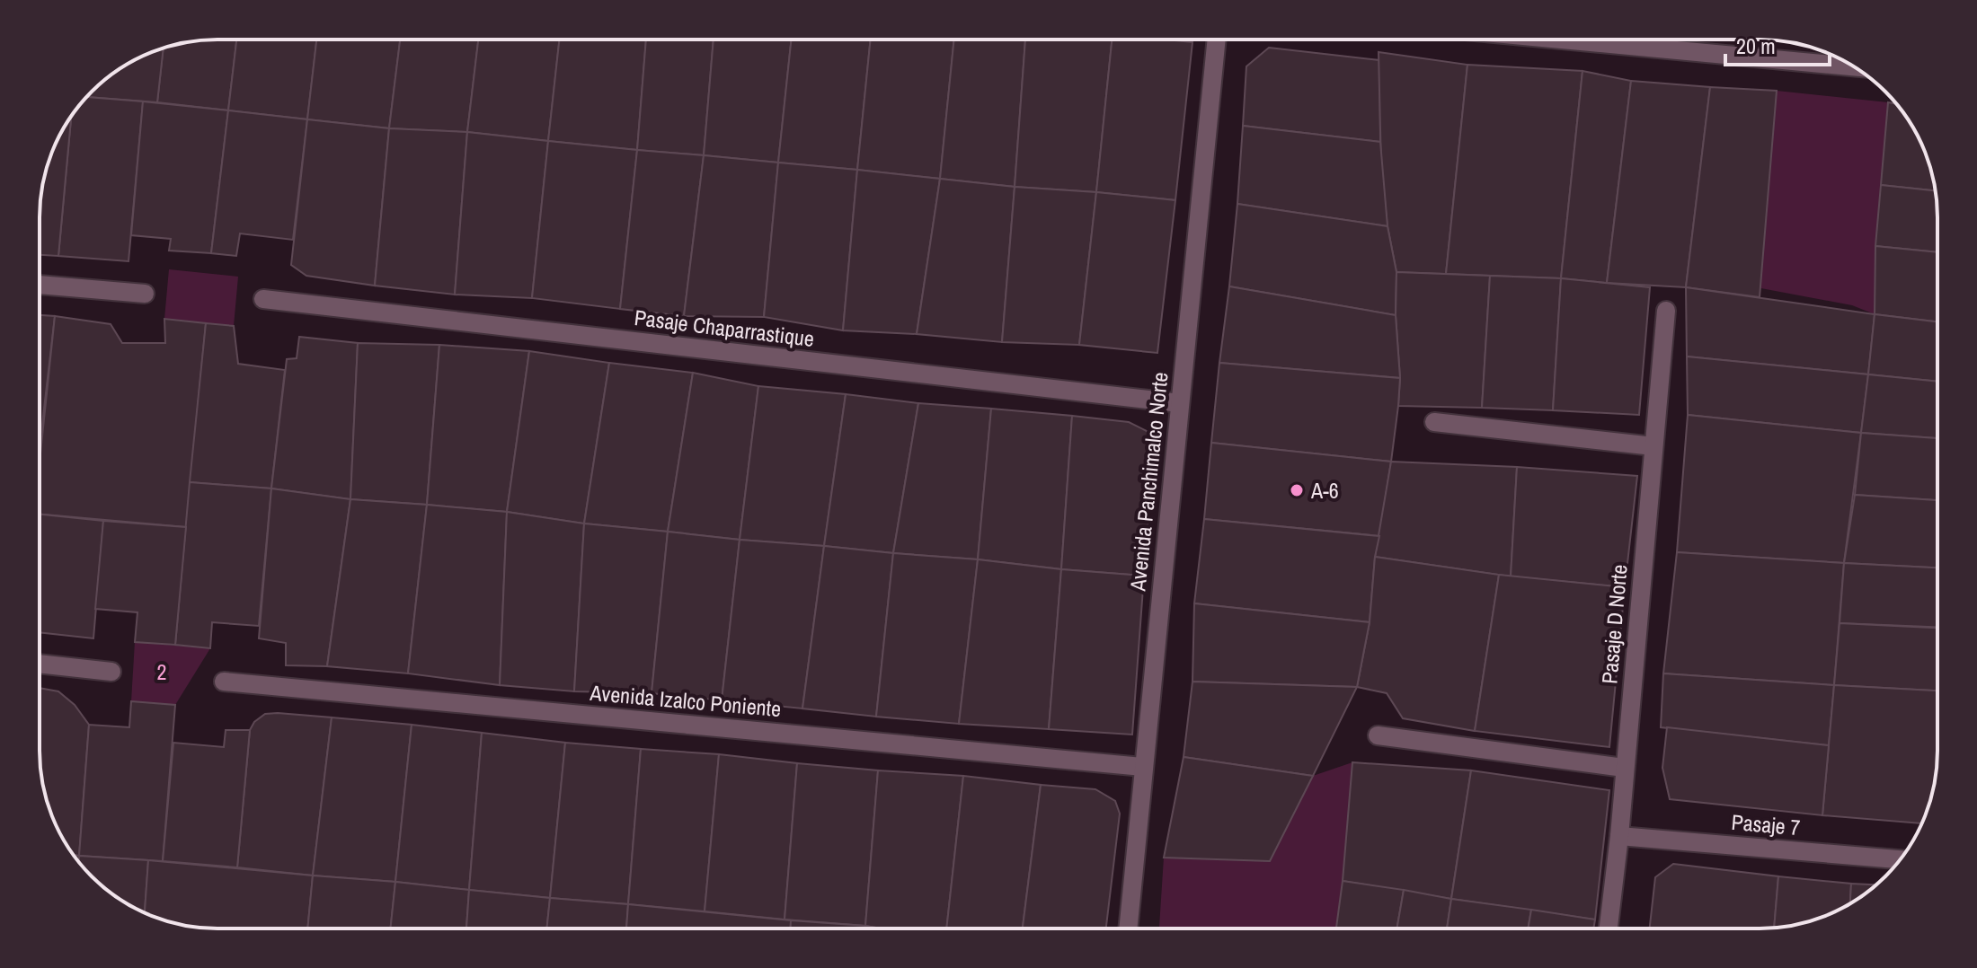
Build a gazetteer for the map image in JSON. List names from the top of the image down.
{
  "streets": {
    "street": [
      "Pasaje Chaparrastique",
      "Avenida Panchimalco Norte",
      "Pasaje D Norte",
      "Avenida Izalco Poniente",
      "Pasaje 7"
    ]
  },
  "crossings": [
    ["Pasaje Chaparrastique", "Avenida Panchimalco Norte"],
    ["Avenida Panchimalco Norte", "Avenida Izalco Poniente"],
    ["Pasaje D Norte", "Pasaje 7"]
  ],
  "parks": ["2"],
  "places": ["A-6"],
  "scale_bar": "20 m"
}
